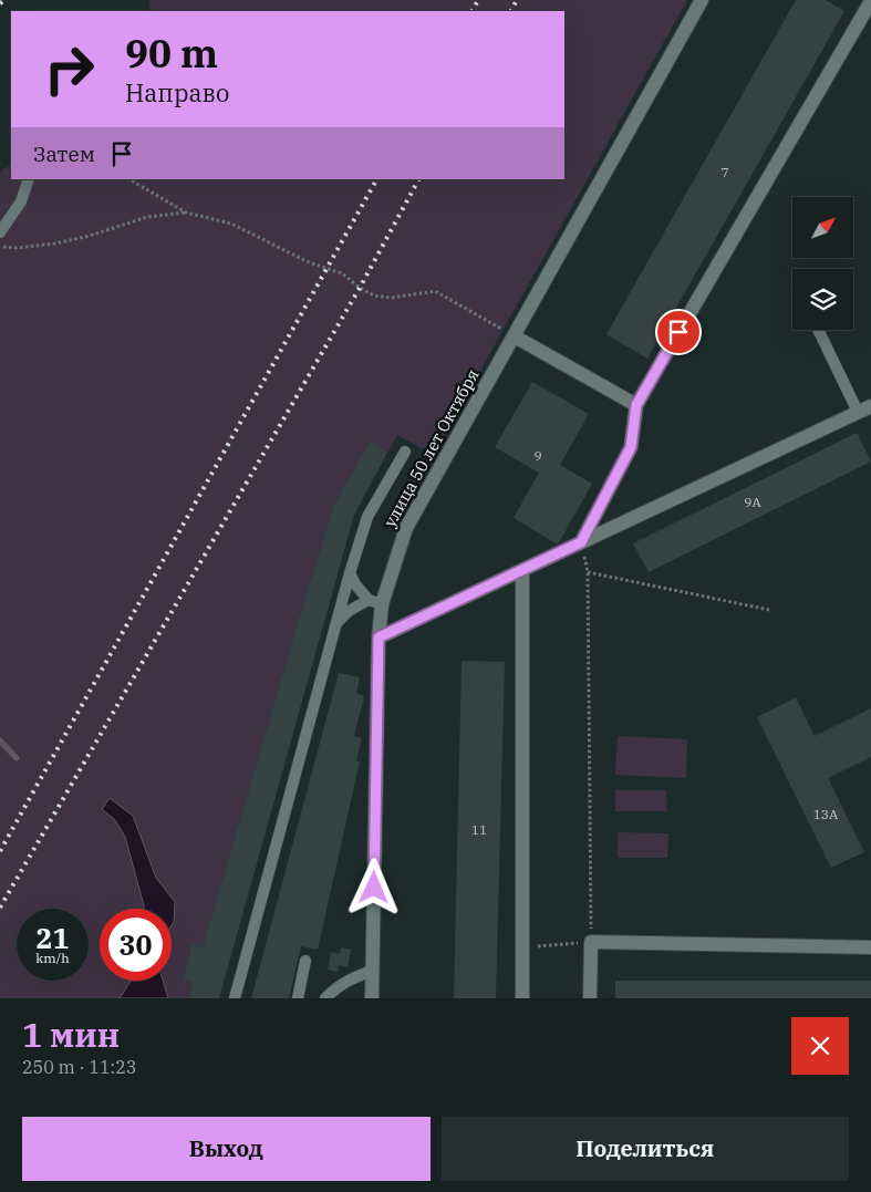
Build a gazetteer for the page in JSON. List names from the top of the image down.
{
  "streets": {
    "street": ["улица 50 лет Октября"]
  },
  "house_numbers": [
    "7",
    "9",
    "9А",
    "13А",
    "11"
  ],
  "north": "top right",
  "page": {
    "turn": ["90 m", "Направо"],
    "then": "Затем",
    "speed": "21 km/h",
    "limit": "30",
    "heading": ["1 мин", "250 m · 11:23"],
    "buttons": ["Выход", "Поделиться"]
  }
}
